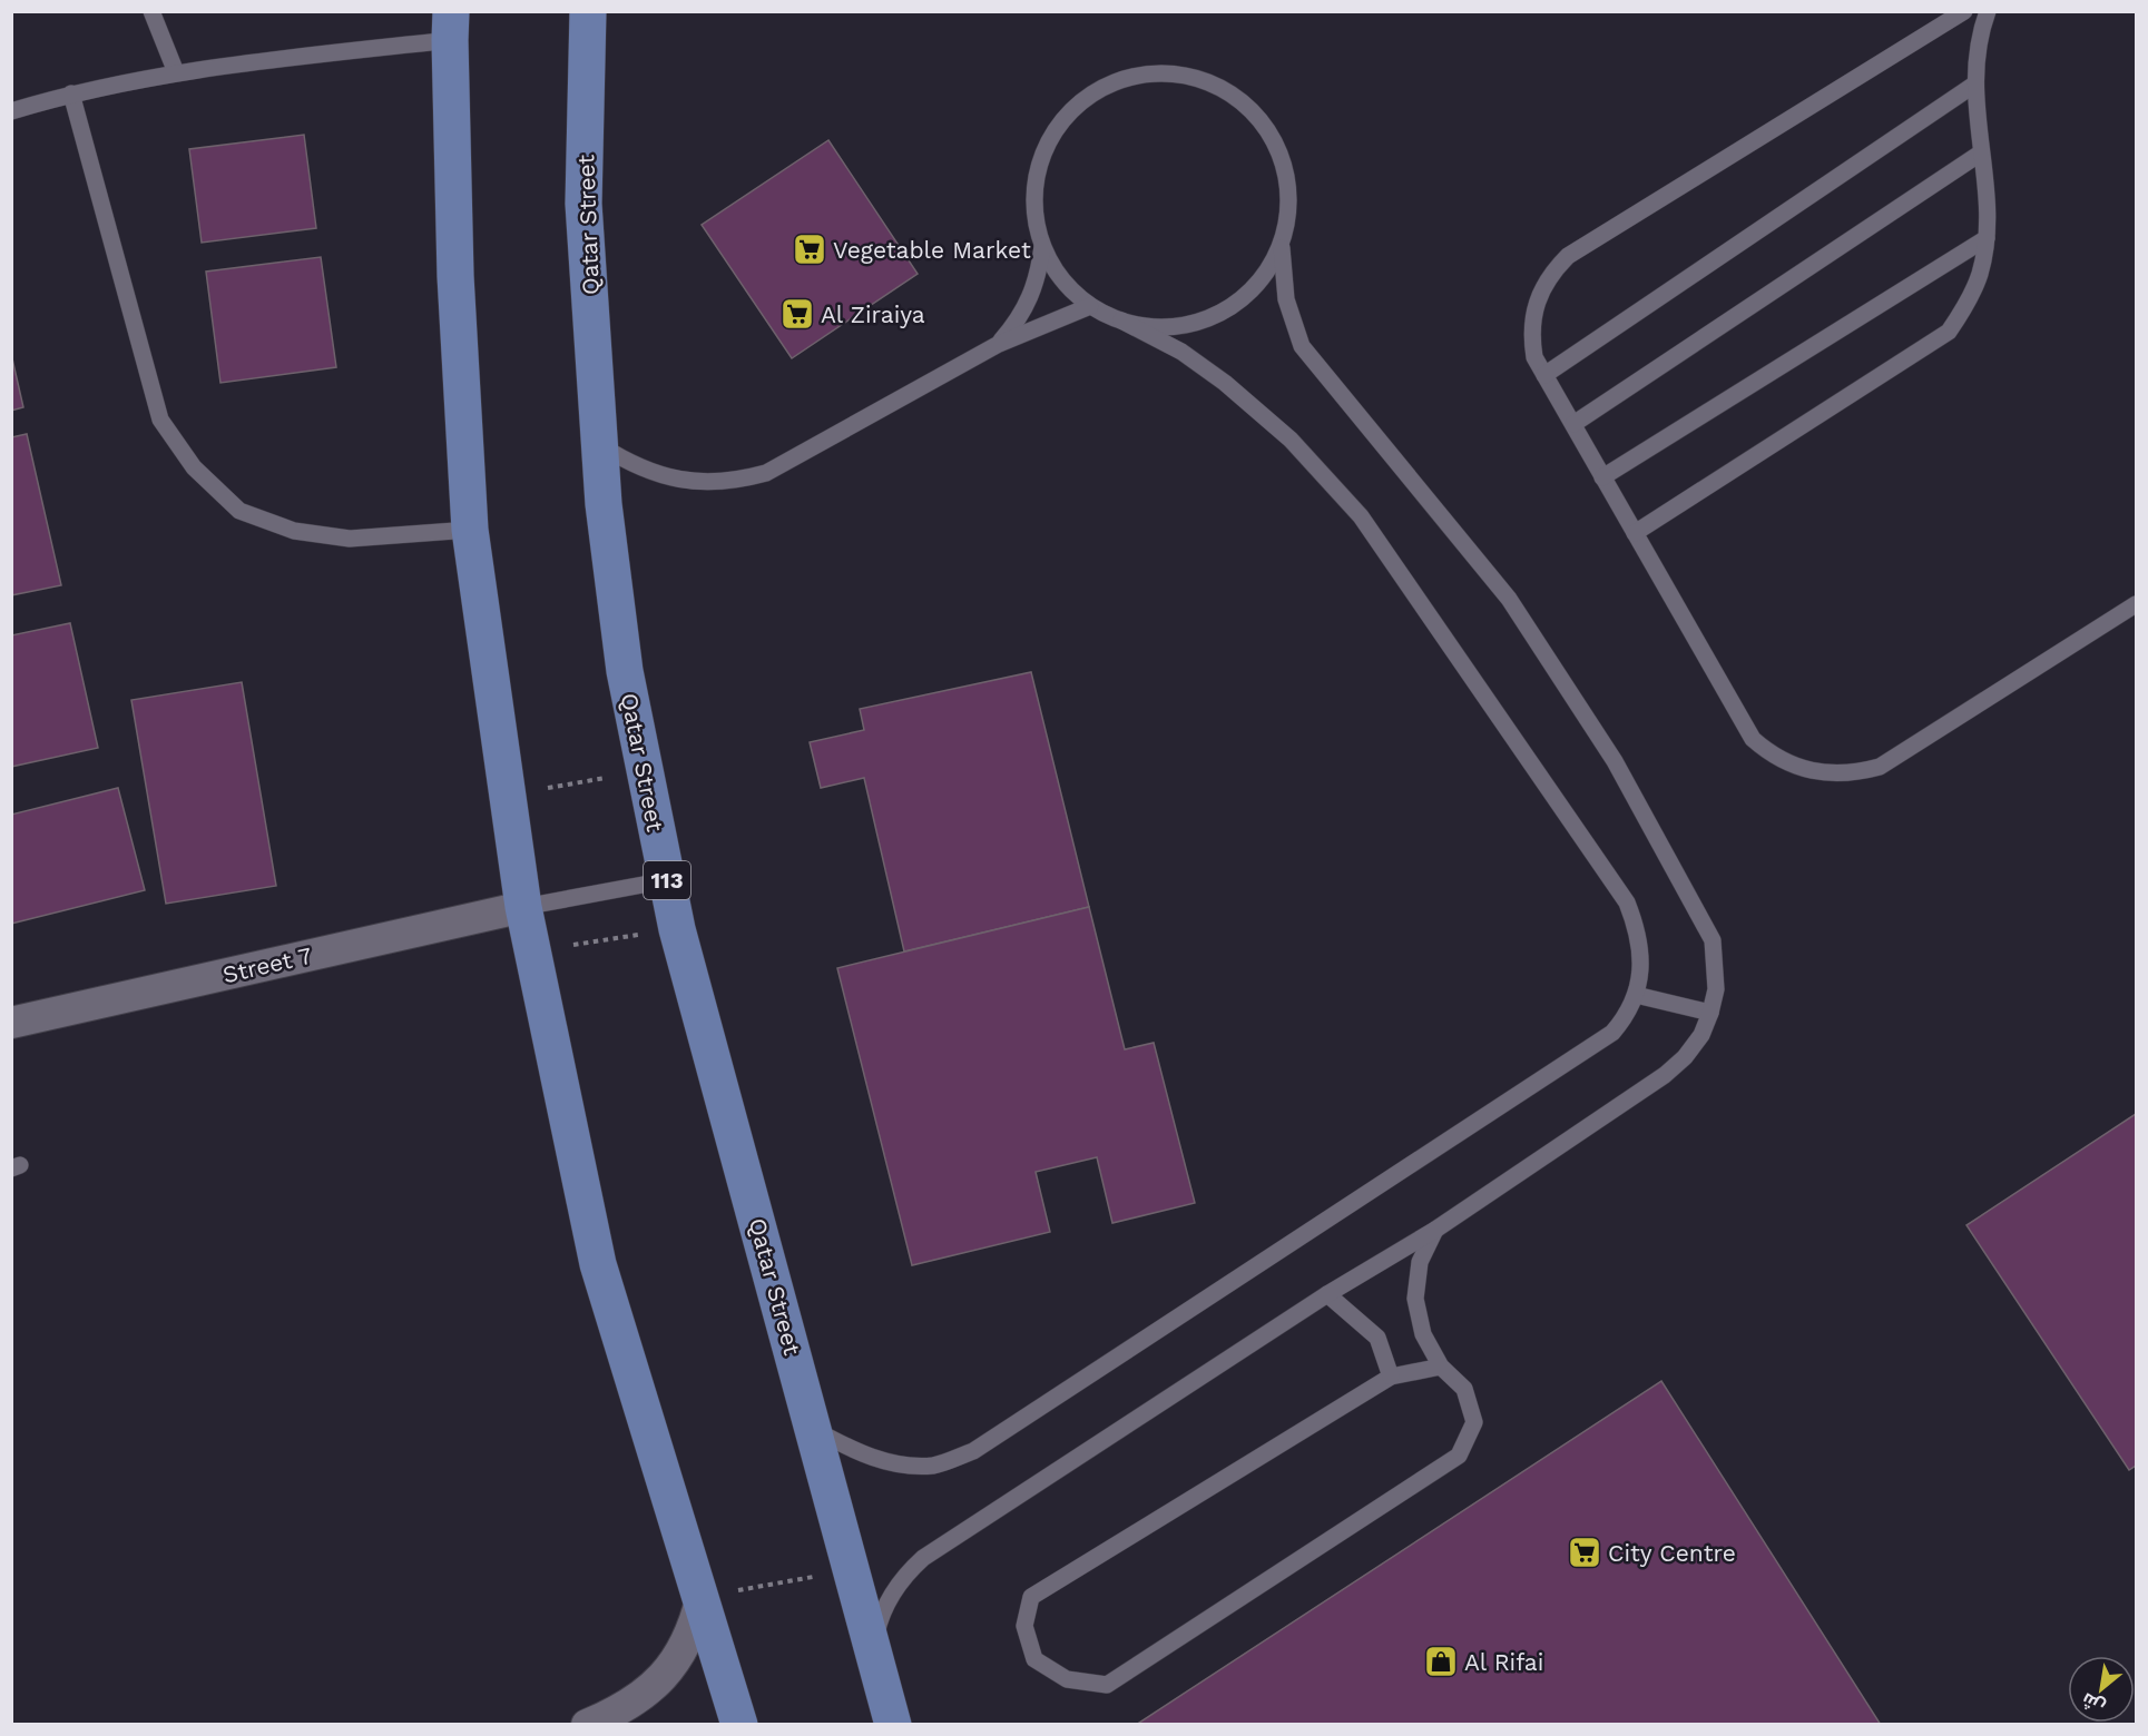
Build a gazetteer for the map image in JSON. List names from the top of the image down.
{
  "streets": {
    "main road": ["Qatar Street", "113"],
    "street": ["Street 7"]
  },
  "places": {
    "supermarket": ["Vegetable Market", "Al Ziraiya", "City Centre"],
    "shop": ["Al Rifai"]
  },
  "north": "bottom left"
}
